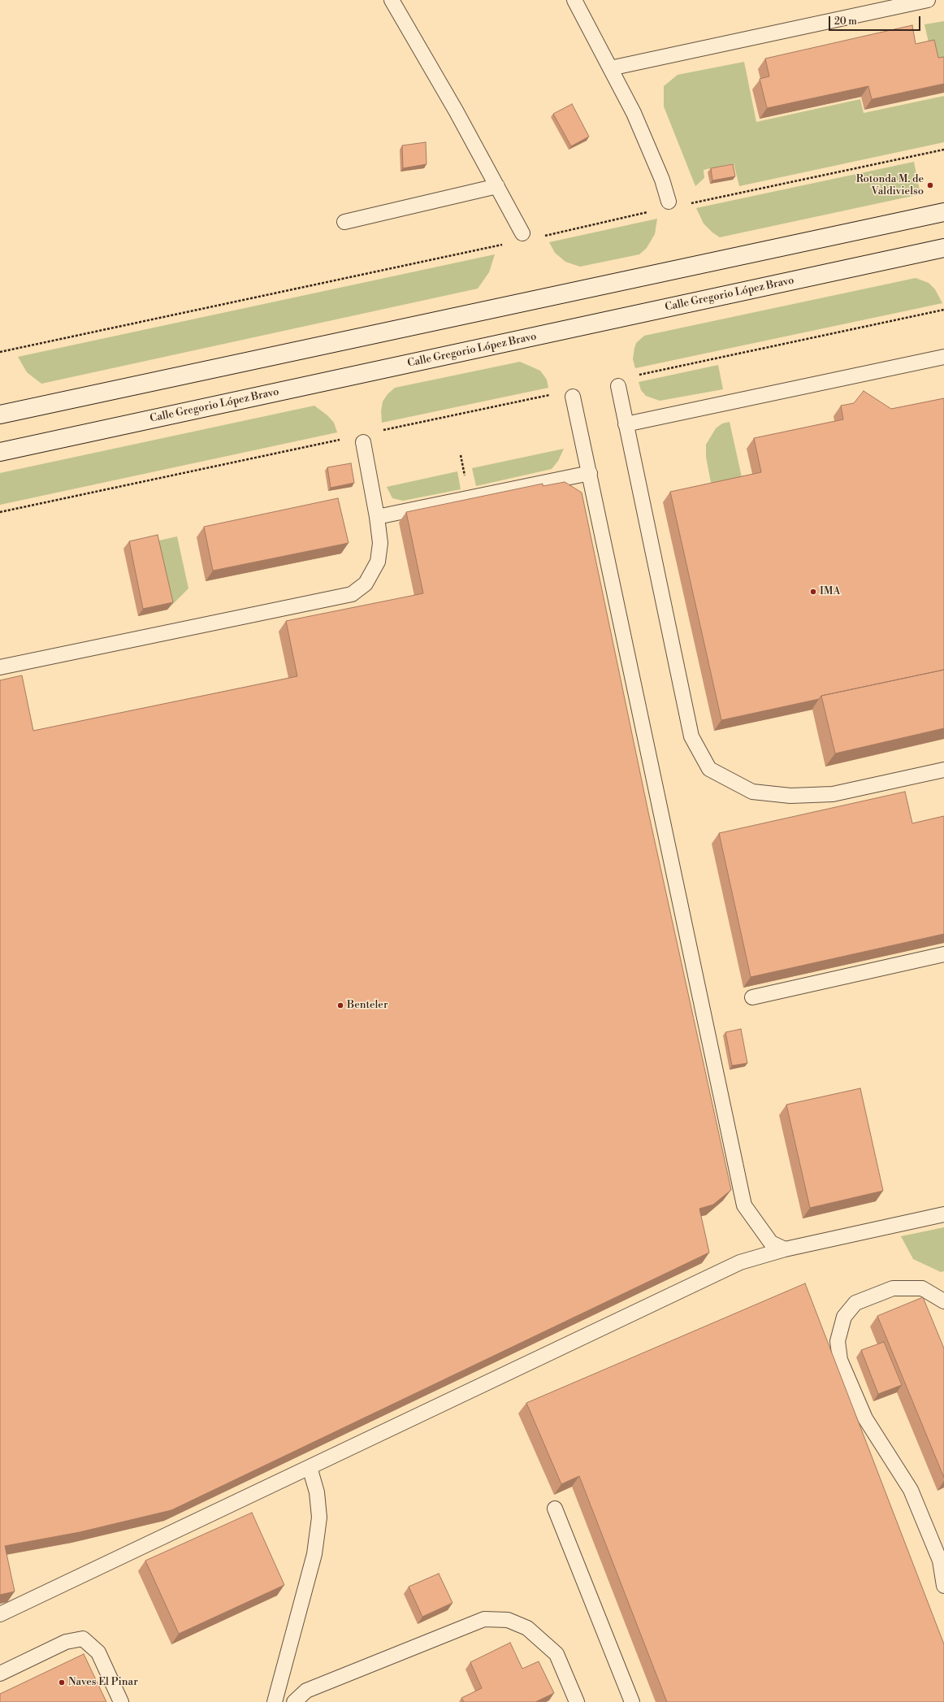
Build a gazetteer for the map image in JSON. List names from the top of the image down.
{
  "streets": {
    "main road": ["Calle Gregorio López Bravo"]
  },
  "places": [
    "Rotonda M. de Valdivielso",
    "IMA",
    "Benteler",
    "Naves El Pinar"
  ],
  "scale_bar": "20 m"
}
